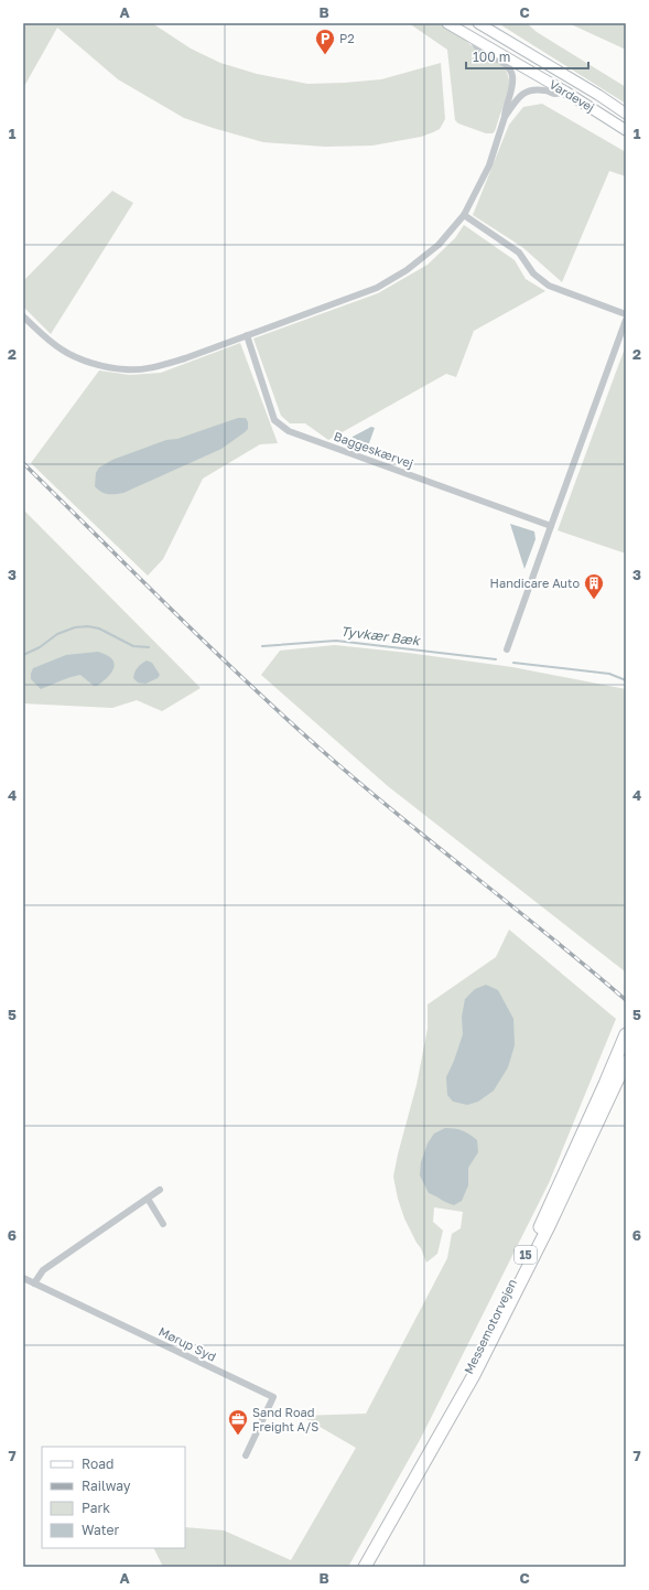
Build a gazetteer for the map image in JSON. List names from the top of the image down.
{
  "streets": {
    "highway": ["15", "Messemotorvejen"],
    "street": ["Vardevej", "Baggeskærvej", "Mørup Syd"]
  },
  "water": ["Tyvkær Bæk"],
  "places": {
    "parking": ["P2"],
    "building": ["Handicare Auto"],
    "office": ["Sand Road Freight A/S"]
  },
  "legend": [
    "Road",
    "Railway",
    "Park",
    "Water"
  ],
  "scale_bar": "100 m",
  "grid": {
    "columns": ["A", "B", "C"],
    "rows": [
      "1",
      "2",
      "3",
      "4",
      "5",
      "6",
      "7"
    ]
  }
}
